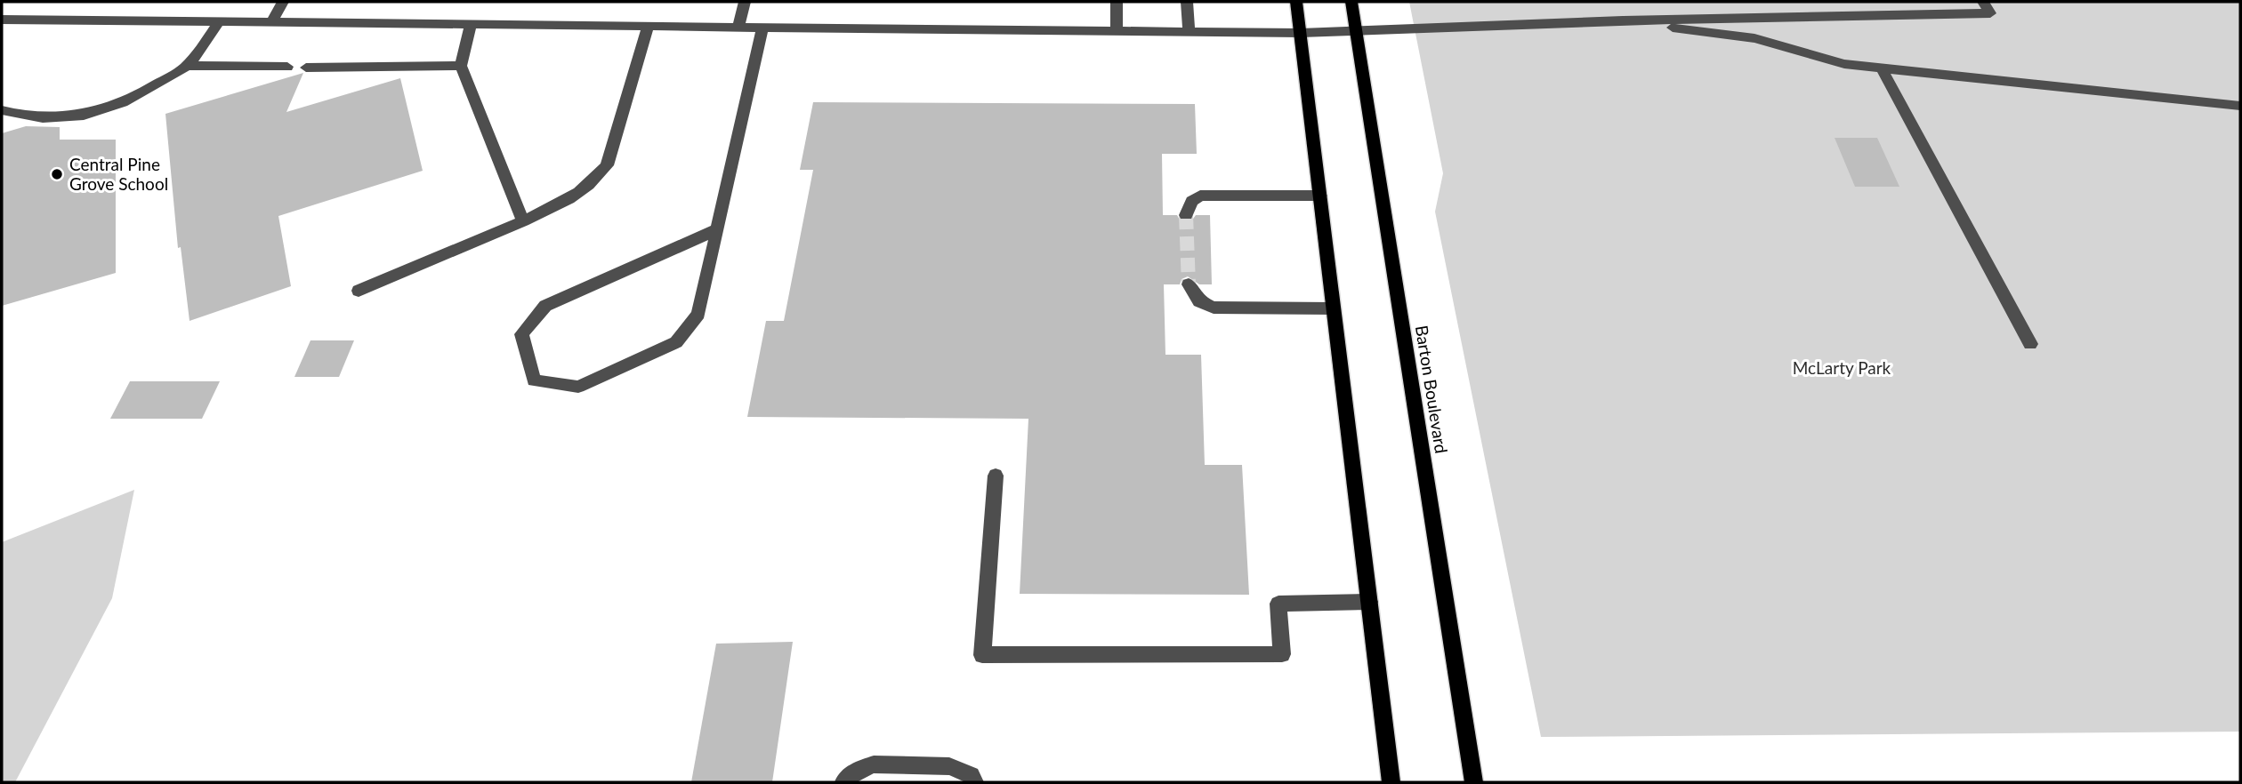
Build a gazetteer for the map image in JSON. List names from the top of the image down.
{
  "streets": {
    "main road": ["Barton Boulevard"]
  },
  "parks": ["McLarty Park"],
  "places": ["Central Pine Grove School"]
}
